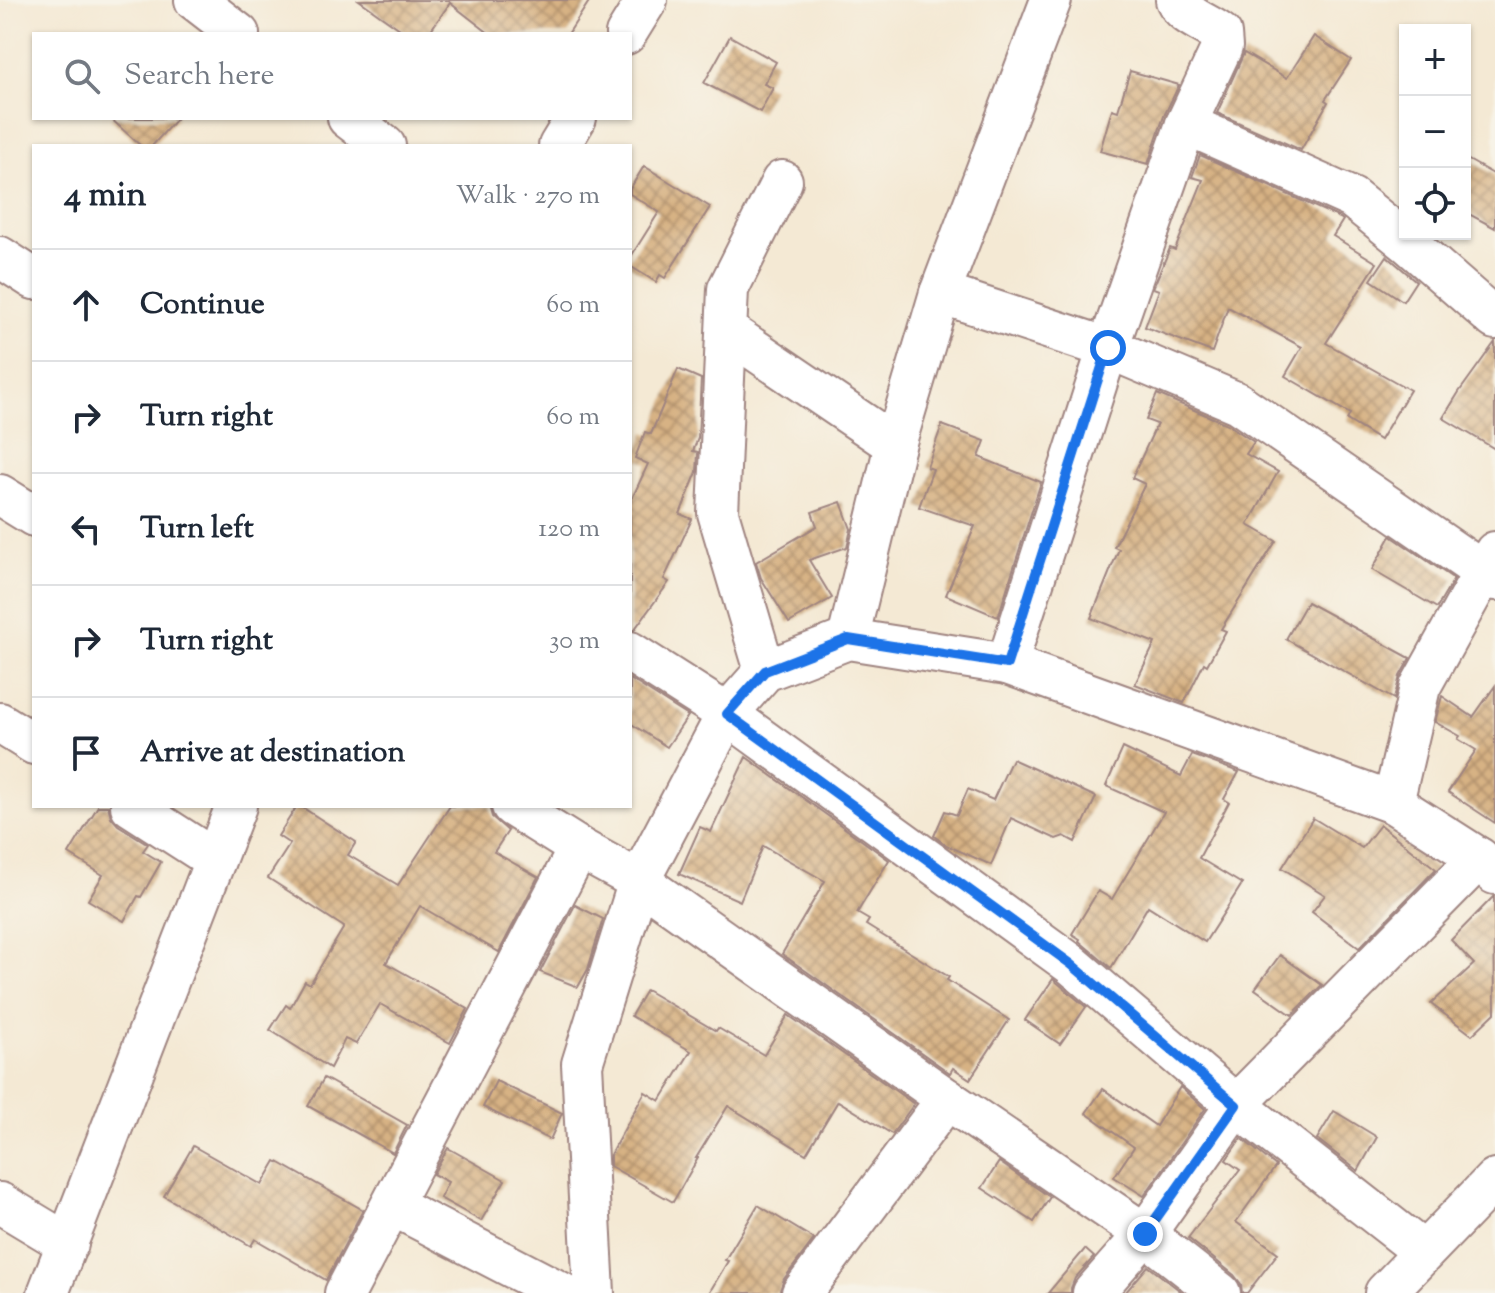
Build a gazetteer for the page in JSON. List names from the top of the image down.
{
  "page": {
    "map_buttons": ["+", "−"],
    "search": "Search here",
    "heading": ["4 min", "Walk · 270 m"],
    "list": [
      ["Continue", "60 m"],
      ["Turn right", "60 m"],
      ["Turn left", "120 m"],
      ["Turn right", "30 m"],
      "Arrive at destination"
    ]
  }
}
